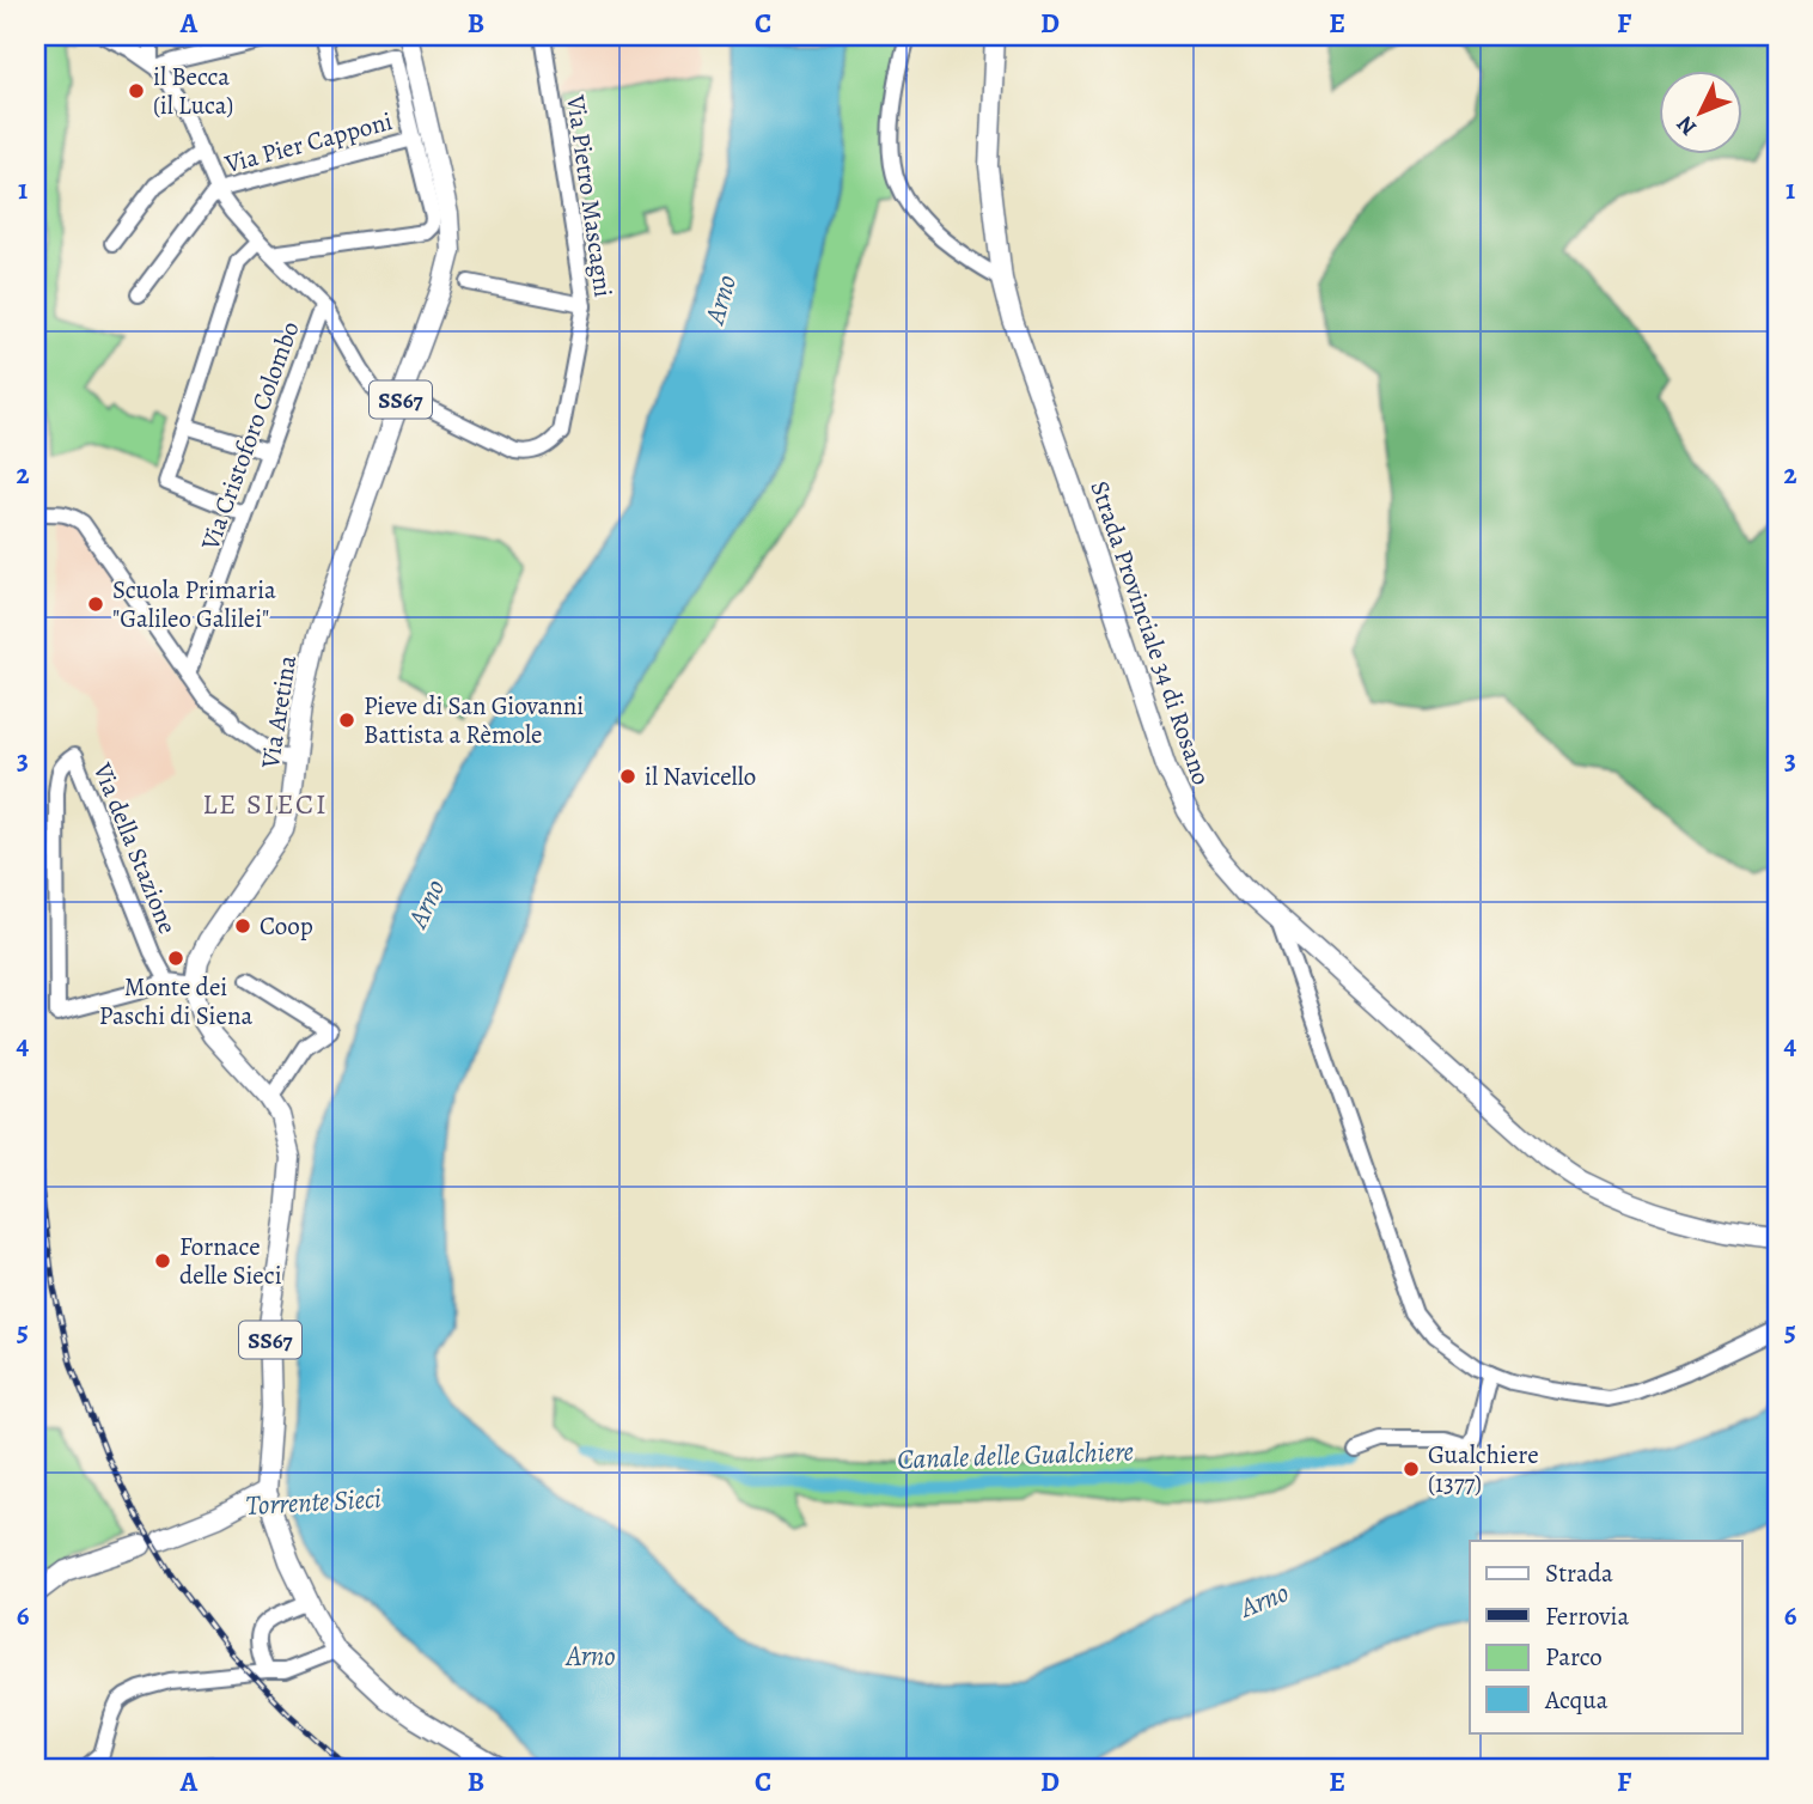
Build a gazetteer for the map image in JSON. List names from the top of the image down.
{
  "streets": {
    "main road": ["SS67", "Strada Provinciale 34 di Rosano", "Via Aretina"],
    "street": [
      "Via Pier Capponi",
      "Via Pietro Mascagni",
      "Via Cristoforo Colombo",
      "Via della Stazione"
    ]
  },
  "crossings": [
    ["Via Pier Capponi", "Via Pietro Mascagni"],
    ["Via Pietro Mascagni", "Via Cristoforo Colombo"],
    ["Via Pietro Mascagni", "Via Aretina"],
    ["SS67", "Via Aretina"],
    ["SS67", "Via della Stazione"],
    ["Via Aretina", "Via della Stazione"]
  ],
  "districts": ["LE SIECI"],
  "water": ["Arno", "Canale delle Gualchiere", "Torrente Sieci"],
  "places": [
    "il Becca (il Luca)",
    "Scuola Primaria \"Galileo Galilei\"",
    "Pieve di San Giovanni Battista a Rèmole",
    "il Navicello",
    "Coop",
    "Monte dei Paschi di Siena",
    "Fornace delle Sieci",
    "Gualchiere (1377)"
  ],
  "legend": [
    "Strada",
    "Ferrovia",
    "Parco",
    "Acqua"
  ],
  "north": "bottom left",
  "grid": {
    "columns": [
      "A",
      "B",
      "C",
      "D",
      "E",
      "F"
    ],
    "rows": [
      "1",
      "2",
      "3",
      "4",
      "5",
      "6"
    ]
  }
}
